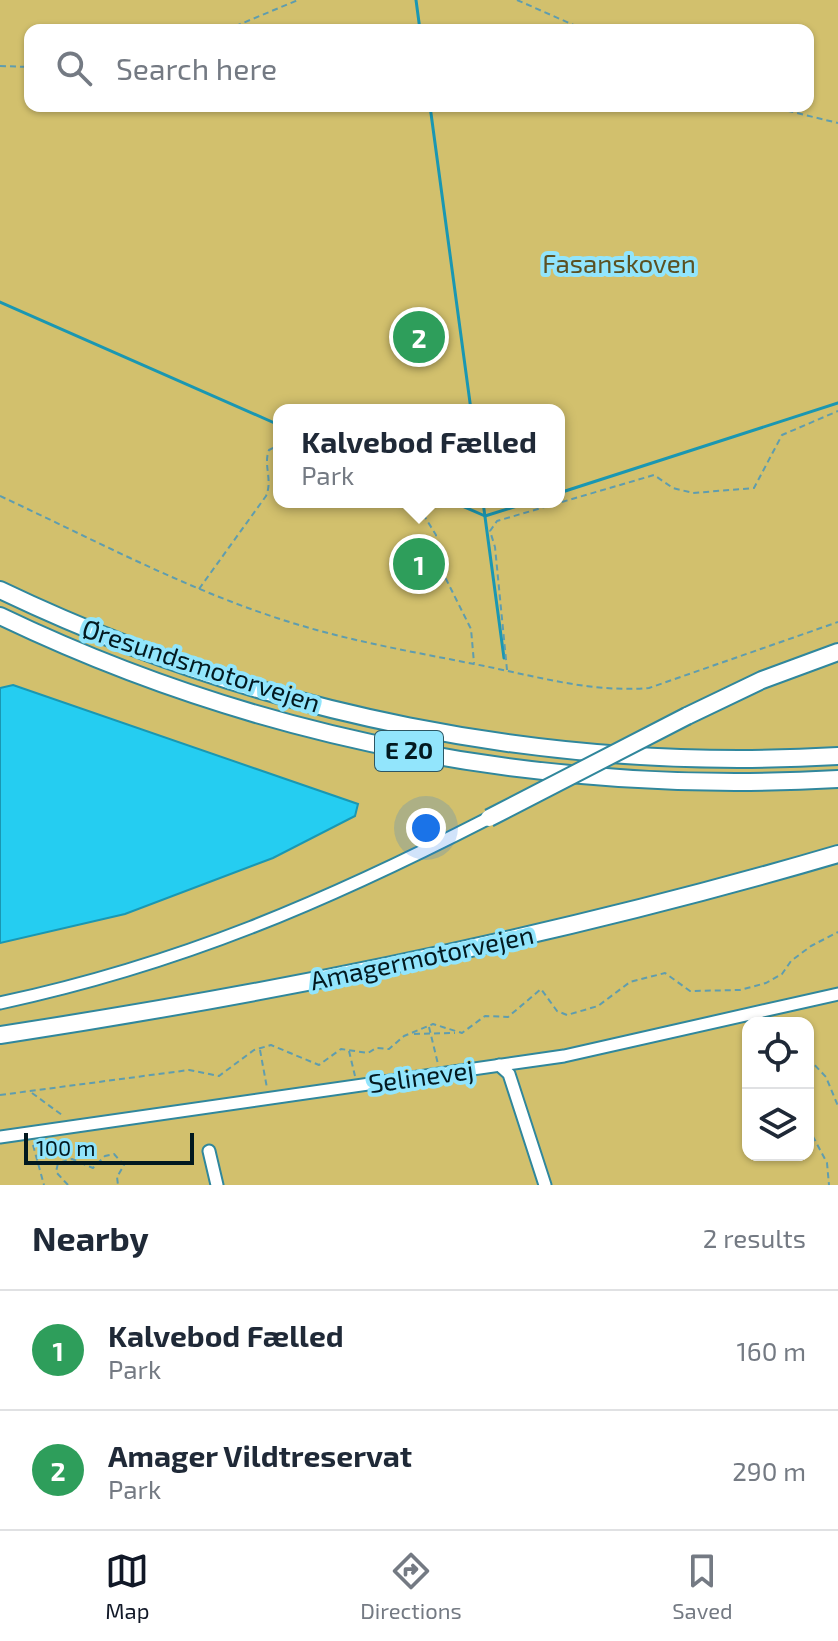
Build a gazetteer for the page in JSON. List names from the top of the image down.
{
  "streets": {
    "highway": ["Øresundsmotorvejen", "E 20", "Amagermotorvejen"],
    "street": ["Selinevej"]
  },
  "parks": ["Fasanskoven"],
  "scale_bar": "100 m",
  "page": {
    "search": "Search here",
    "pins": ["2", "1"],
    "popup": ["Kalvebod Fælled", "Park"],
    "scale": "100 m",
    "heading": ["Nearby", "2 results"],
    "list": [
      {
        "mark": "1",
        "name": "Kalvebod Fælled",
        "note": "Park",
        "value": "160 m"
      },
      {
        "mark": "2",
        "name": "Amager Vildtreservat",
        "note": "Park",
        "value": "290 m"
      }
    ],
    "nav": ["Map", "Directions", "Saved"]
  }
}
